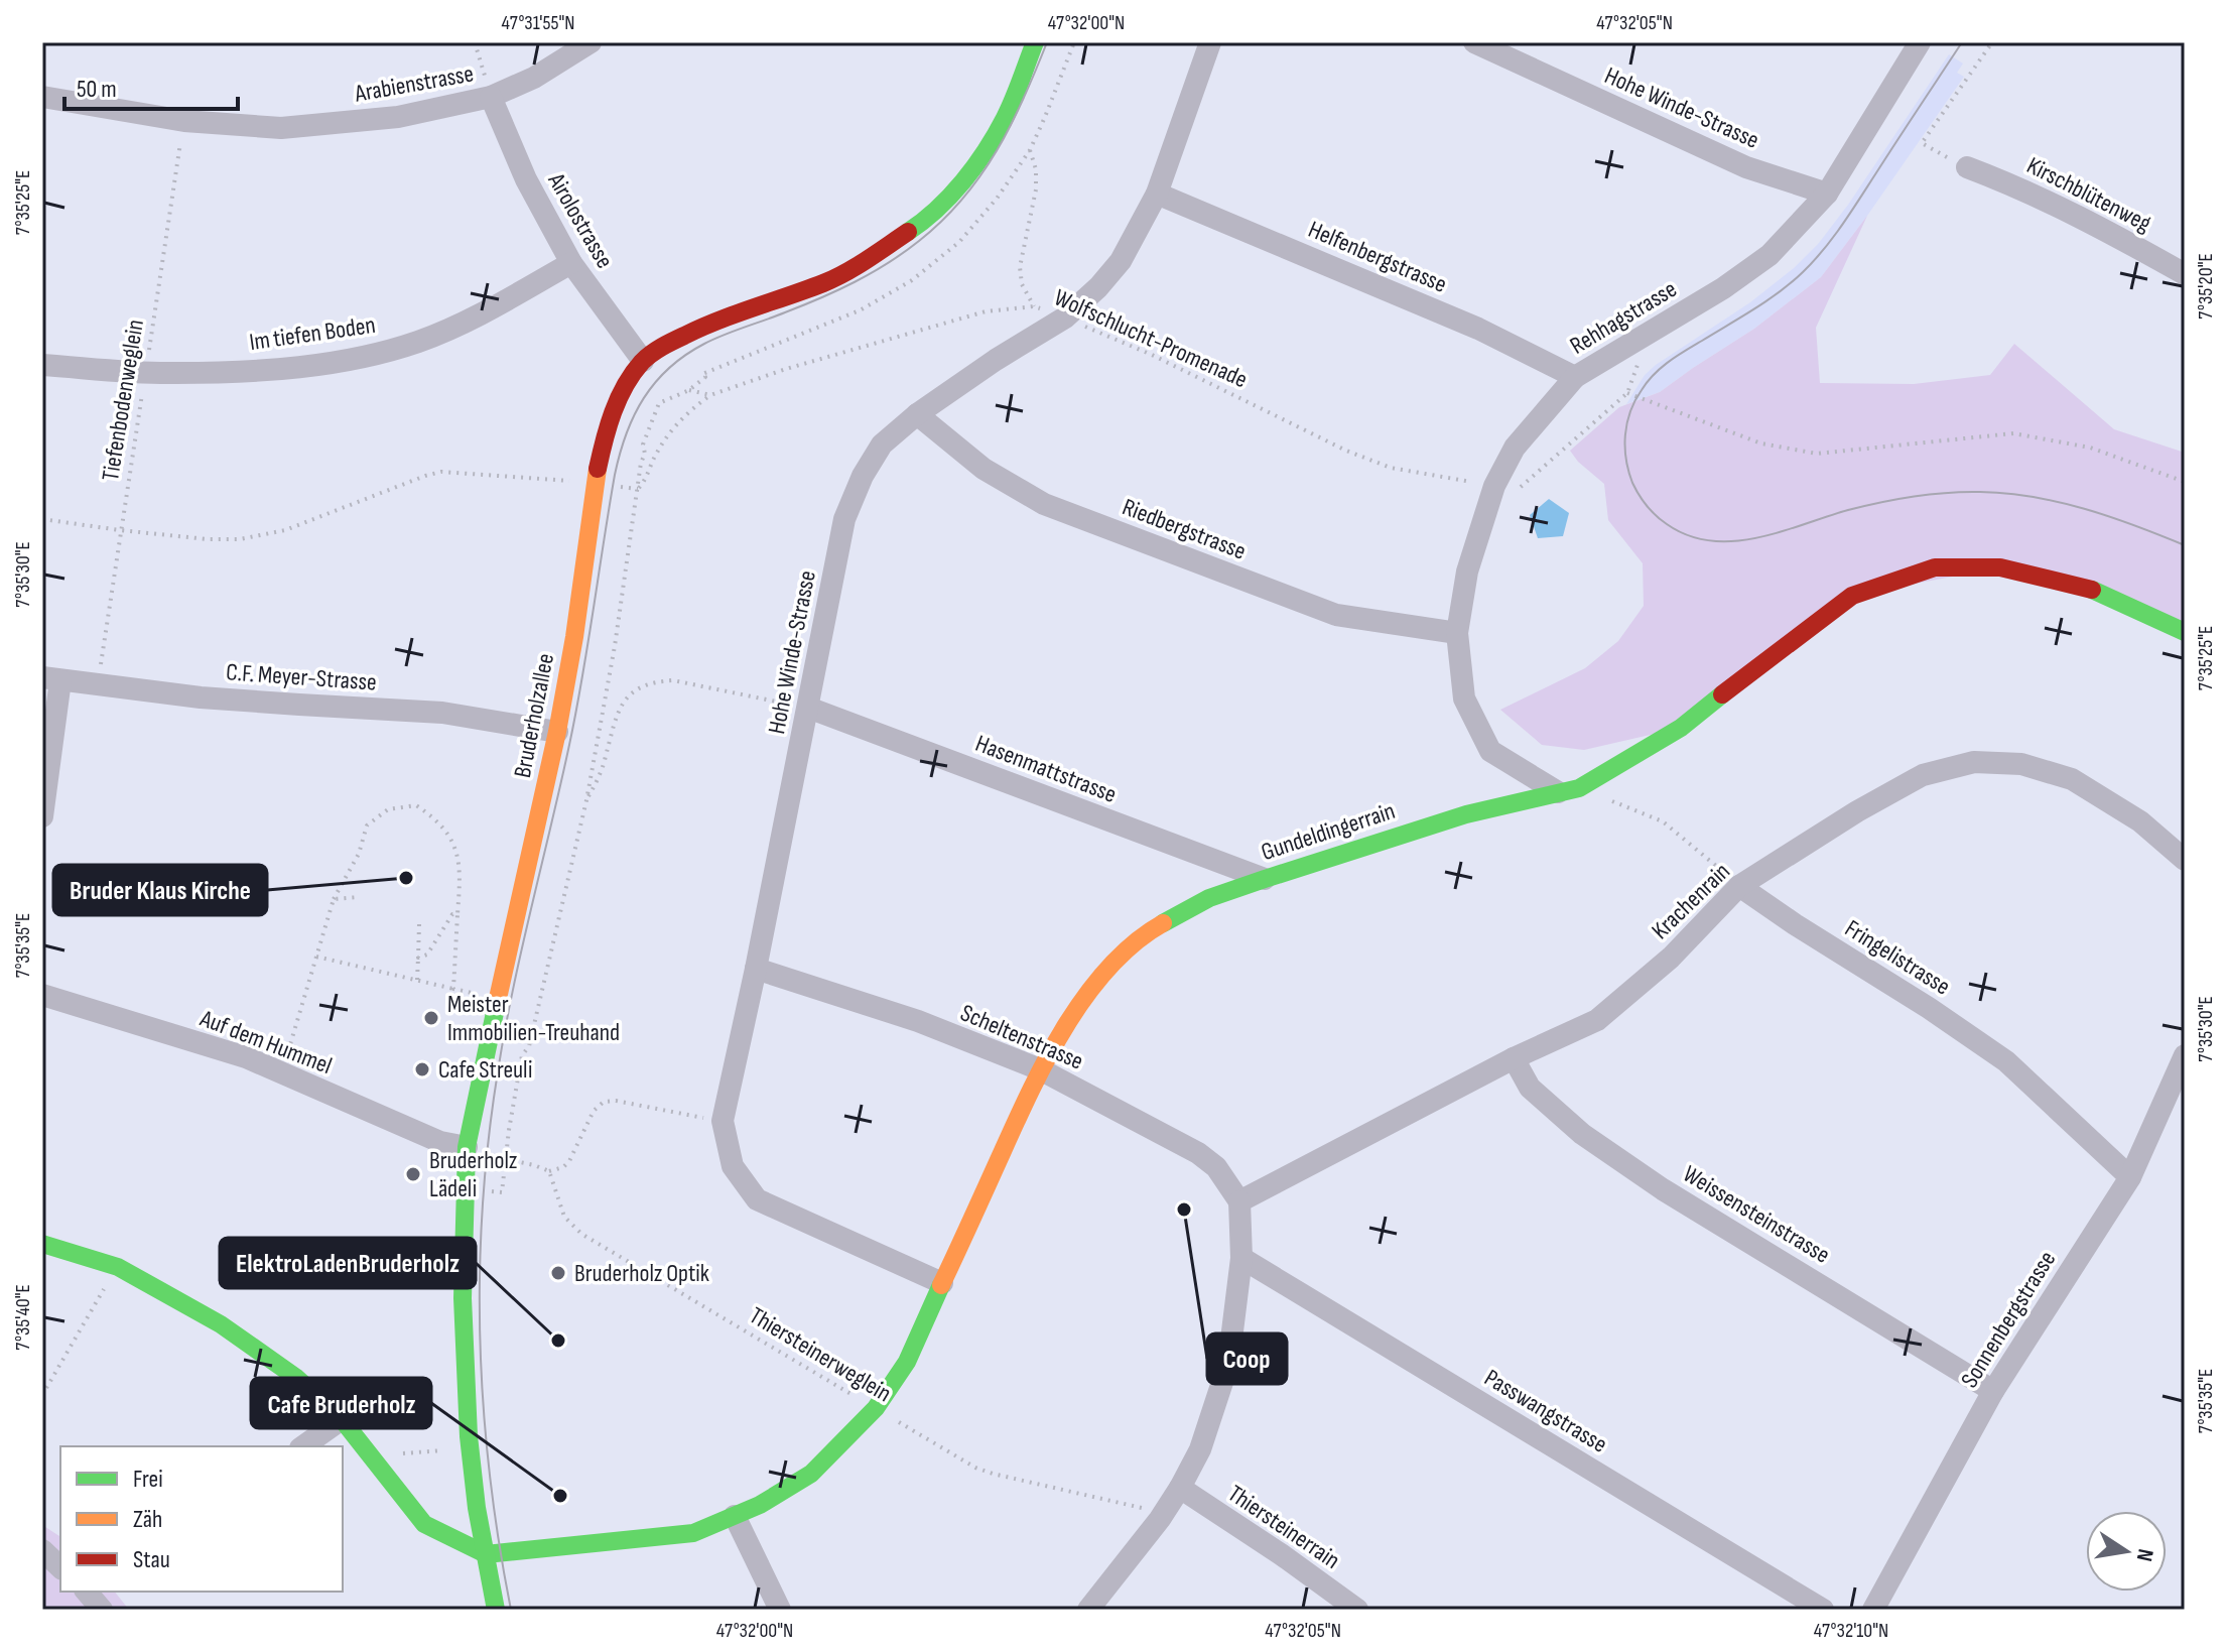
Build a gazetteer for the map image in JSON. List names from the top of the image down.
{
  "streets": {
    "street": [
      "Arabienstrasse",
      "Hohe Winde-Strasse",
      "Kirschblütenweg",
      "Airolostrasse",
      "Helfenbergstrasse",
      "Rehhagstrasse",
      "Im tiefen Boden",
      "Riedbergstrasse",
      "C.F. Meyer-Strasse",
      "Bruderholzallee",
      "Hasenmattstrasse",
      "Gundeldingerrain",
      "Krachenrain",
      "Fringelistrasse",
      "Scheltenstrasse",
      "Auf dem Hummel",
      "Weissensteinstrasse",
      "Sonnenbergstrasse",
      "Passwangstrasse",
      "Thiersteinerrain"
    ],
    "path": ["Wolfschlucht-Promenade", "Tiefenbodenweglein", "Thiersteinerweglein"]
  },
  "crossings": [
    ["Arabienstrasse", "Airolostrasse"],
    ["Arabienstrasse", "Tiefenbodenweglein"],
    ["Hohe Winde-Strasse", "Helfenbergstrasse"],
    ["Hohe Winde-Strasse", "Rehhagstrasse"],
    ["Hohe Winde-Strasse", "Wolfschlucht-Promenade"],
    ["Hohe Winde-Strasse", "Riedbergstrasse"],
    ["Hohe Winde-Strasse", "Hasenmattstrasse"],
    ["Hohe Winde-Strasse", "Gundeldingerrain"],
    ["Hohe Winde-Strasse", "Scheltenstrasse"],
    ["Airolostrasse", "Im tiefen Boden"],
    ["Airolostrasse", "Bruderholzallee"],
    ["Helfenbergstrasse", "Rehhagstrasse"],
    ["Rehhagstrasse", "Wolfschlucht-Promenade"],
    ["Rehhagstrasse", "Riedbergstrasse"],
    ["Rehhagstrasse", "Gundeldingerrain"],
    ["Im tiefen Boden", "Tiefenbodenweglein"],
    ["Tiefenbodenweglein", "C.F. Meyer-Strasse"],
    ["C.F. Meyer-Strasse", "Bruderholzallee"],
    ["Bruderholzallee", "Gundeldingerrain"],
    ["Bruderholzallee", "Auf dem Hummel"],
    ["Hasenmattstrasse", "Gundeldingerrain"],
    ["Gundeldingerrain", "Scheltenstrasse"],
    ["Gundeldingerrain", "Thiersteinerweglein"],
    ["Krachenrain", "Fringelistrasse"],
    ["Krachenrain", "Scheltenstrasse"],
    ["Krachenrain", "Weissensteinstrasse"],
    ["Fringelistrasse", "Sonnenbergstrasse"],
    ["Weissensteinstrasse", "Sonnenbergstrasse"]
  ],
  "places": [
    "Bruder Klaus Kirche",
    "Meister Immobilien-Treuhand",
    "Cafe Streuli",
    "Bruderholz Lädeli",
    "Coop",
    "Bruderholz Optik",
    "ElektroLadenBruderholz",
    "Cafe Bruderholz"
  ],
  "legend": ["Frei", "Zäh", "Stau"],
  "scale_bar": "50 m",
  "north": "right",
  "coordinates": [
    "47°31'55\"N",
    "47°32'00\"N",
    "47°32'05\"N",
    "7°35'25\"E",
    "7°35'20\"E",
    "7°35'30\"E",
    "7°35'35\"E",
    "7°35'40\"E",
    "47°32'10\"N"
  ]
}
